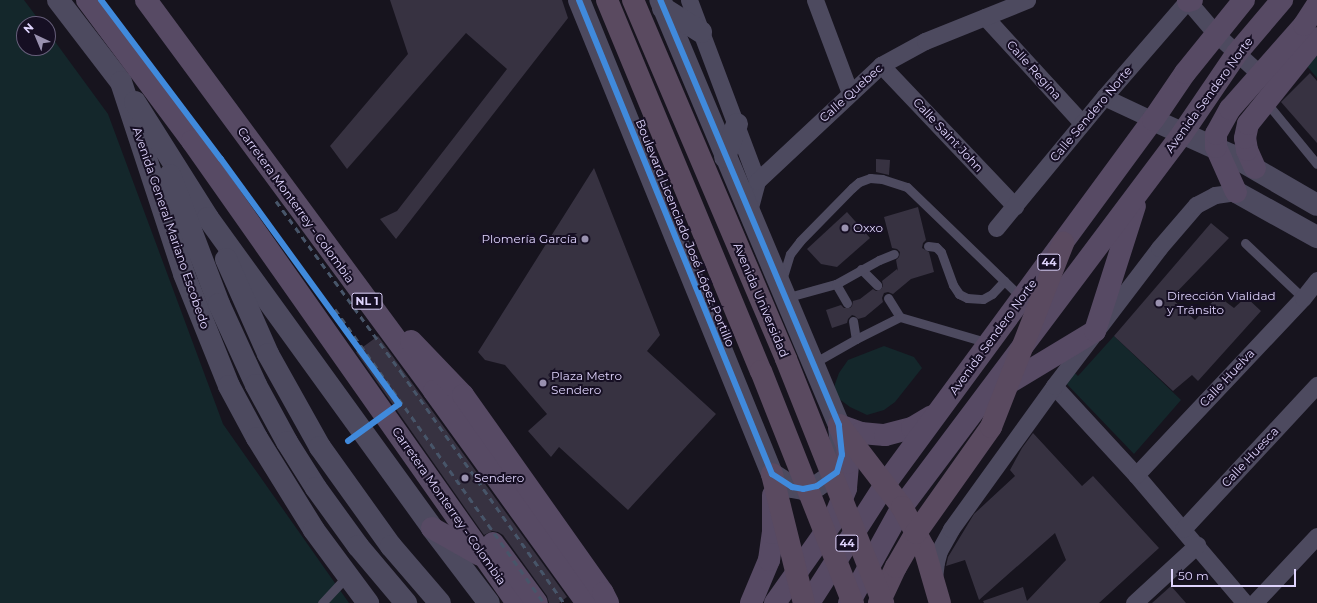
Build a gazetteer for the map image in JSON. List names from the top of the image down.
{
  "streets": {
    "highway": ["Avenida Universidad"],
    "main road": [
      "Avenida Sendero Norte",
      "Carretera Monterrey - Colombia",
      "44",
      "NL 1"
    ],
    "street": [
      "Calle Regina",
      "Calle Quebec",
      "Calle Sendero Norte",
      "Calle Saint John",
      "Avenida General Mariano Escobedo",
      "Boulevard Licenciado José López Portillo",
      "Calle Huelva",
      "Calle Huesca"
    ]
  },
  "crossings": [
    ["Calle Regina", "Calle Quebec"],
    ["Calle Regina", "Calle Sendero Norte"],
    ["Calle Quebec", "Calle Saint John"],
    ["Calle Sendero Norte", "Calle Saint John"],
    ["Carretera Monterrey - Colombia", "NL 1"]
  ],
  "places": [
    "Oxxo",
    "Plomería García",
    "Dirección Vialidad y Tránsito",
    "Plaza Metro Sendero",
    "Sendero"
  ],
  "scale_bar": "50 m",
  "north": "top left"
}
